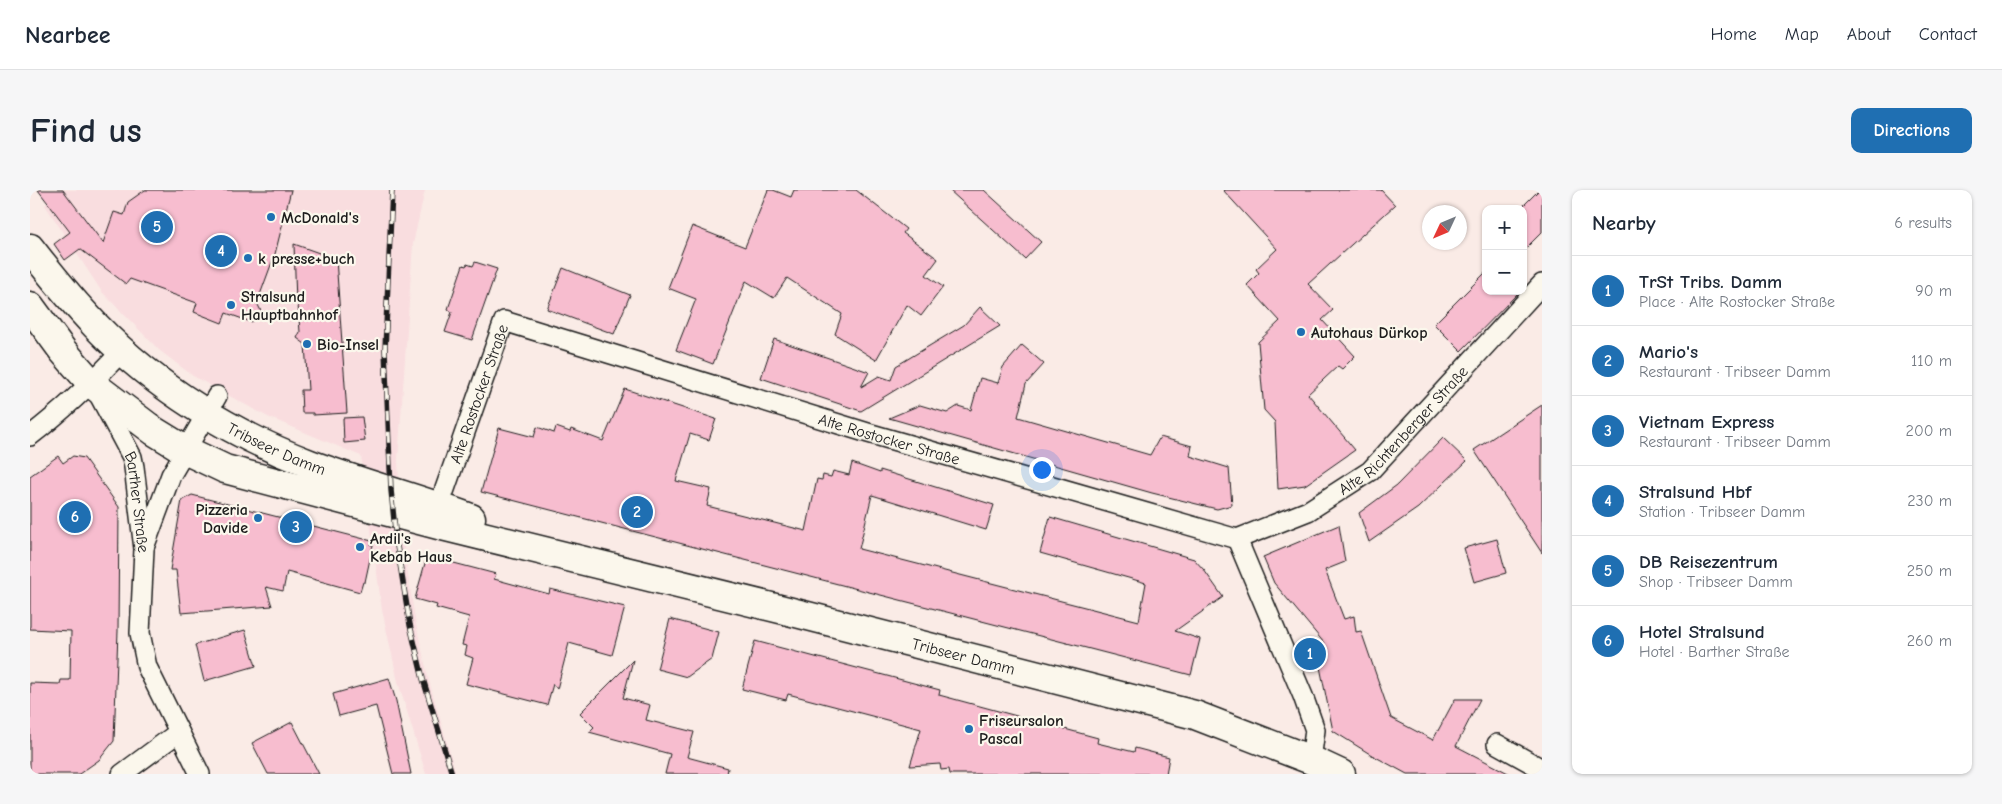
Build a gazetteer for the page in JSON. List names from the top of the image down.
{
  "streets": {
    "main road": ["Tribseer Damm"],
    "street": ["Alte Rostocker Straße", "Alte Richtenberger Straße", "Barther Straße"]
  },
  "crossings": [
    ["Alte Rostocker Straße", "Alte Richtenberger Straße"],
    ["Alte Rostocker Straße", "Tribseer Damm"],
    ["Tribseer Damm", "Barther Straße"]
  ],
  "places": [
    "McDonald's",
    "k presse+buch",
    "Stralsund Hauptbahnhof",
    "Autohaus Dürkop",
    "Bio-Insel",
    "Pizzeria Davide",
    "Ardil's Kebab Haus",
    "Friseursalon Pascal"
  ],
  "north": "bottom left",
  "page": {
    "header": "Nearbee",
    "nav": [
      "Home",
      "Map",
      "About",
      "Contact"
    ],
    "buttons": "Directions",
    "title": "Find us",
    "heading": ["Nearby", "6 results"],
    "map_buttons": ["+", "−"],
    "pins": [
      "5",
      "4",
      "2",
      "6",
      "3",
      "1"
    ],
    "list": [
      {
        "mark": "1",
        "name": "TrSt Tribs. Damm",
        "note": "Place · Alte Rostocker Straße",
        "value": "90 m"
      },
      {
        "mark": "2",
        "name": "Mario's",
        "note": "Restaurant · Tribseer Damm",
        "value": "110 m"
      },
      {
        "mark": "3",
        "name": "Vietnam Express",
        "note": "Restaurant · Tribseer Damm",
        "value": "200 m"
      },
      {
        "mark": "4",
        "name": "Stralsund Hbf",
        "note": "Station · Tribseer Damm",
        "value": "230 m"
      },
      {
        "mark": "5",
        "name": "DB Reisezentrum",
        "note": "Shop · Tribseer Damm",
        "value": "250 m"
      },
      {
        "mark": "6",
        "name": "Hotel Stralsund",
        "note": "Hotel · Barther Straße",
        "value": "260 m"
      }
    ]
  }
}
